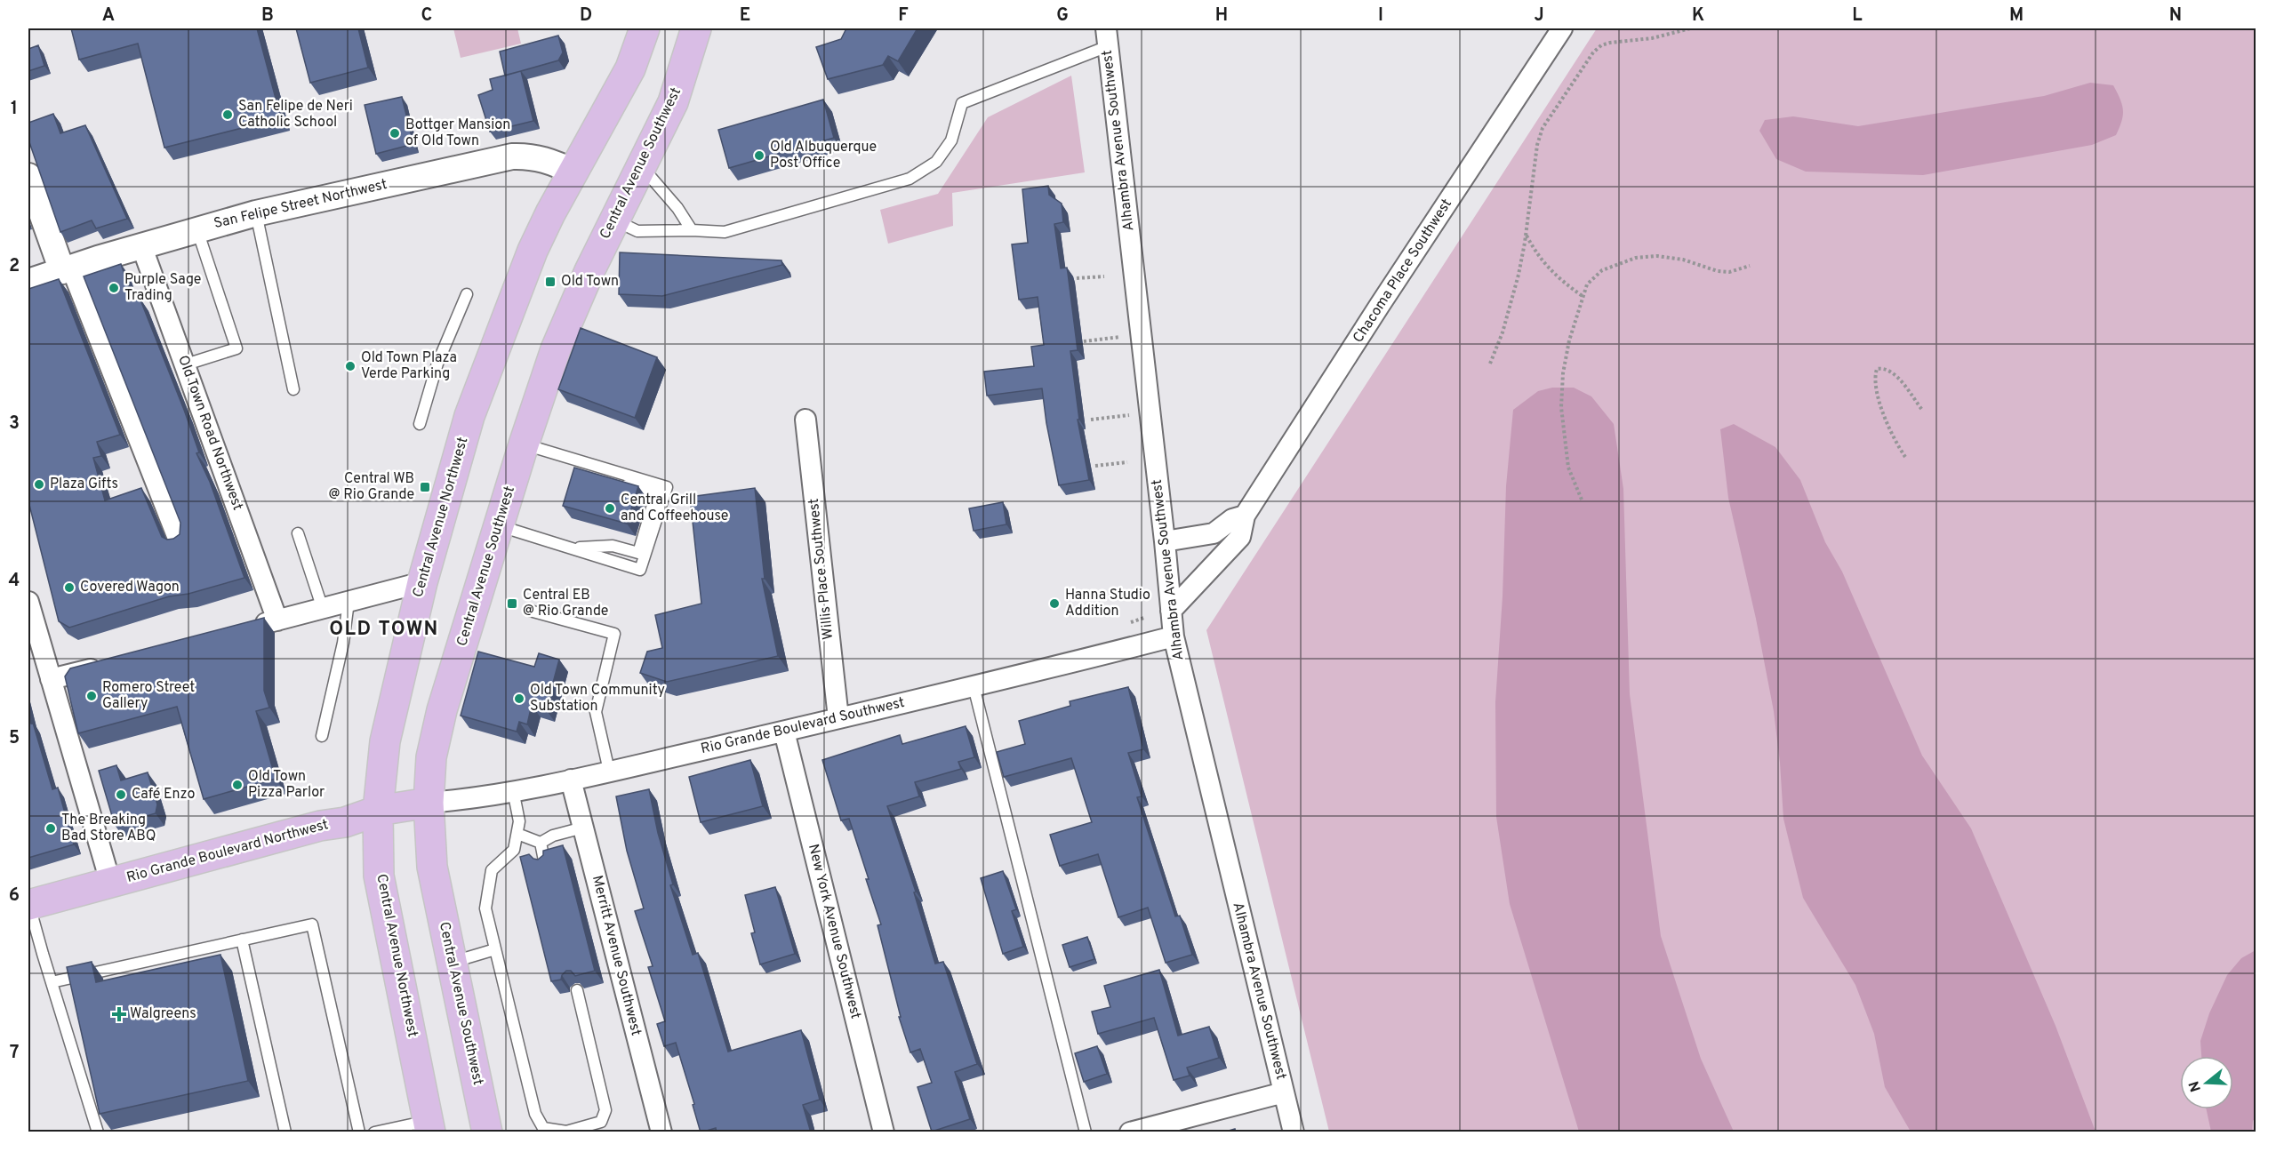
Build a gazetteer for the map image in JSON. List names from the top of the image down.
{
  "streets": {
    "main road": ["Central Avenue Southwest", "Central Avenue Northwest", "Rio Grande Boulevard Northwest"],
    "street": [
      "Alhambra Avenue Southwest",
      "San Felipe Street Northwest",
      "Chacoma Place Southwest",
      "Old Town Road Northwest",
      "Willis Place Southwest",
      "Rio Grande Boulevard Southwest",
      "New York Avenue Southwest",
      "Merritt Avenue Southwest"
    ]
  },
  "crossings": [
    ["Alhambra Avenue Southwest", "Chacoma Place Southwest"],
    ["Alhambra Avenue Southwest", "Rio Grande Boulevard Southwest"],
    ["Central Avenue Southwest", "Rio Grande Boulevard Southwest"],
    ["Central Avenue Southwest", "Rio Grande Boulevard Northwest"],
    ["San Felipe Street Northwest", "Old Town Road Northwest"],
    ["San Felipe Street Northwest", "Central Avenue Northwest"],
    ["Central Avenue Northwest", "Rio Grande Boulevard Northwest"],
    ["Willis Place Southwest", "Rio Grande Boulevard Southwest"],
    ["Rio Grande Boulevard Southwest", "Rio Grande Boulevard Northwest"],
    ["Rio Grande Boulevard Southwest", "New York Avenue Southwest"],
    ["Rio Grande Boulevard Southwest", "Merritt Avenue Southwest"]
  ],
  "districts": ["OLD TOWN"],
  "places": {
    "other": [
      "San Felipe de Neri Catholic School",
      "Bottger Mansion of Old Town",
      "Old Albuquerque Post Office",
      "Purple Sage Trading",
      "Old Town Plaza Verde Parking",
      "Plaza Gifts",
      "Central Grill and Coffeehouse",
      "Covered Wagon",
      "Hanna Studio Addition",
      "Romero Street Gallery",
      "Old Town Community Substation",
      "Old Town Pizza Parlor",
      "Café Enzo",
      "The Breaking Bad Store ABQ"
    ],
    "transit": ["Old Town", "Central WB @ Rio Grande", "Central EB @ Rio Grande"],
    "health": ["Walgreens"]
  },
  "north": "left",
  "grid": {
    "columns": [
      "A",
      "B",
      "C",
      "D",
      "E",
      "F",
      "G",
      "H",
      "I",
      "J",
      "K",
      "L",
      "M",
      "N"
    ],
    "rows": [
      "1",
      "2",
      "3",
      "4",
      "5",
      "6",
      "7"
    ]
  }
}
